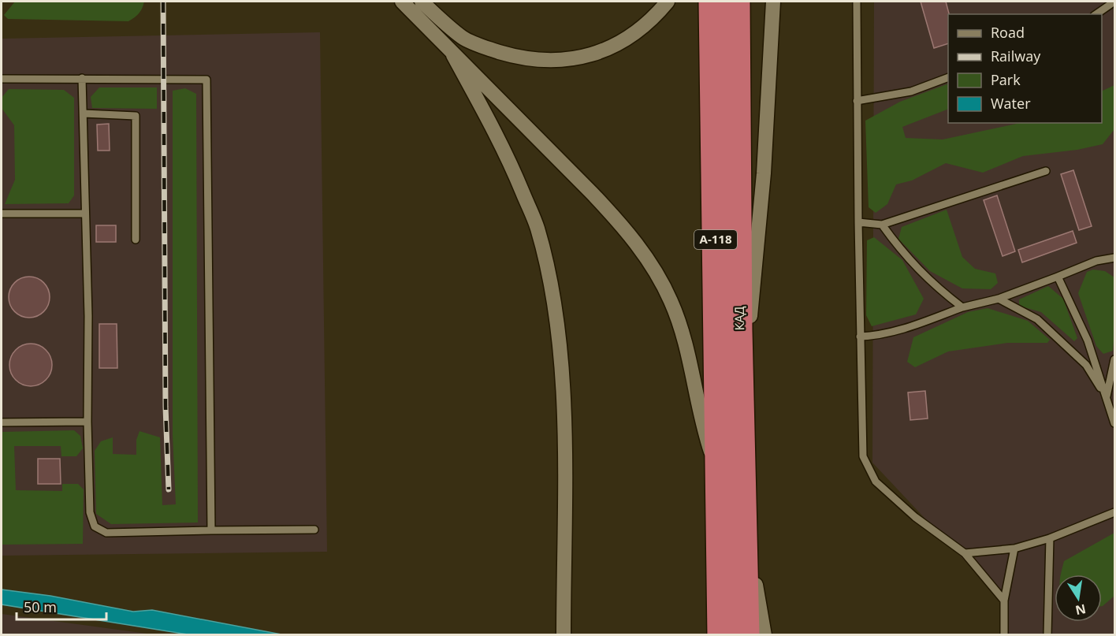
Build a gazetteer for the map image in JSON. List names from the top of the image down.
{
  "streets": {
    "highway": ["А-118", "КАД"]
  },
  "legend": [
    "Road",
    "Railway",
    "Park",
    "Water"
  ],
  "scale_bar": "50 m",
  "north": "bottom"
}
